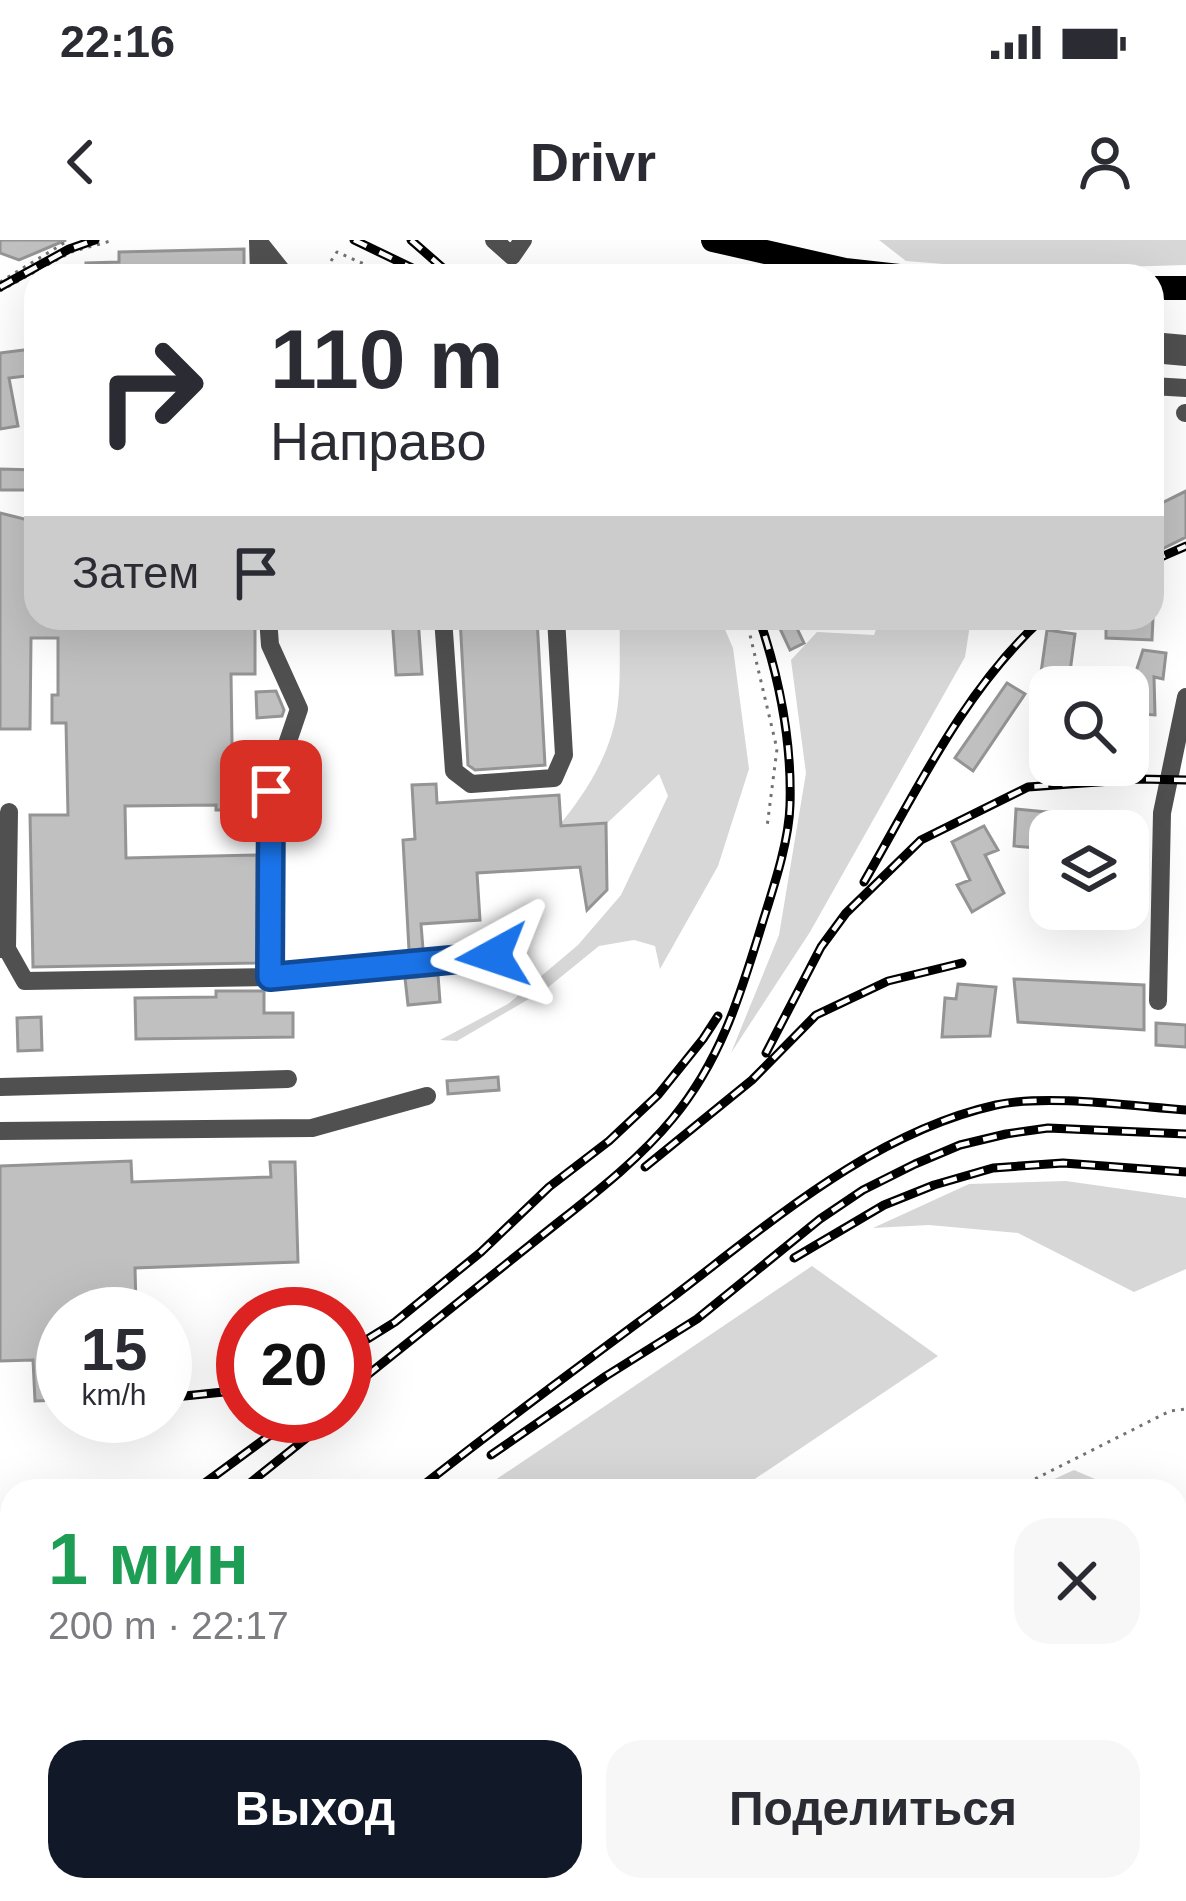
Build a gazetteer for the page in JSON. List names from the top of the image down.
{
  "page": {
    "status": "22:16",
    "header": "Drivr",
    "turn": ["110 m", "Направо"],
    "then": "Затем",
    "speed": "15 km/h",
    "limit": "20",
    "heading": ["1 мин", "200 m · 22:17"],
    "buttons": ["Выход", "Поделиться"]
  }
}
